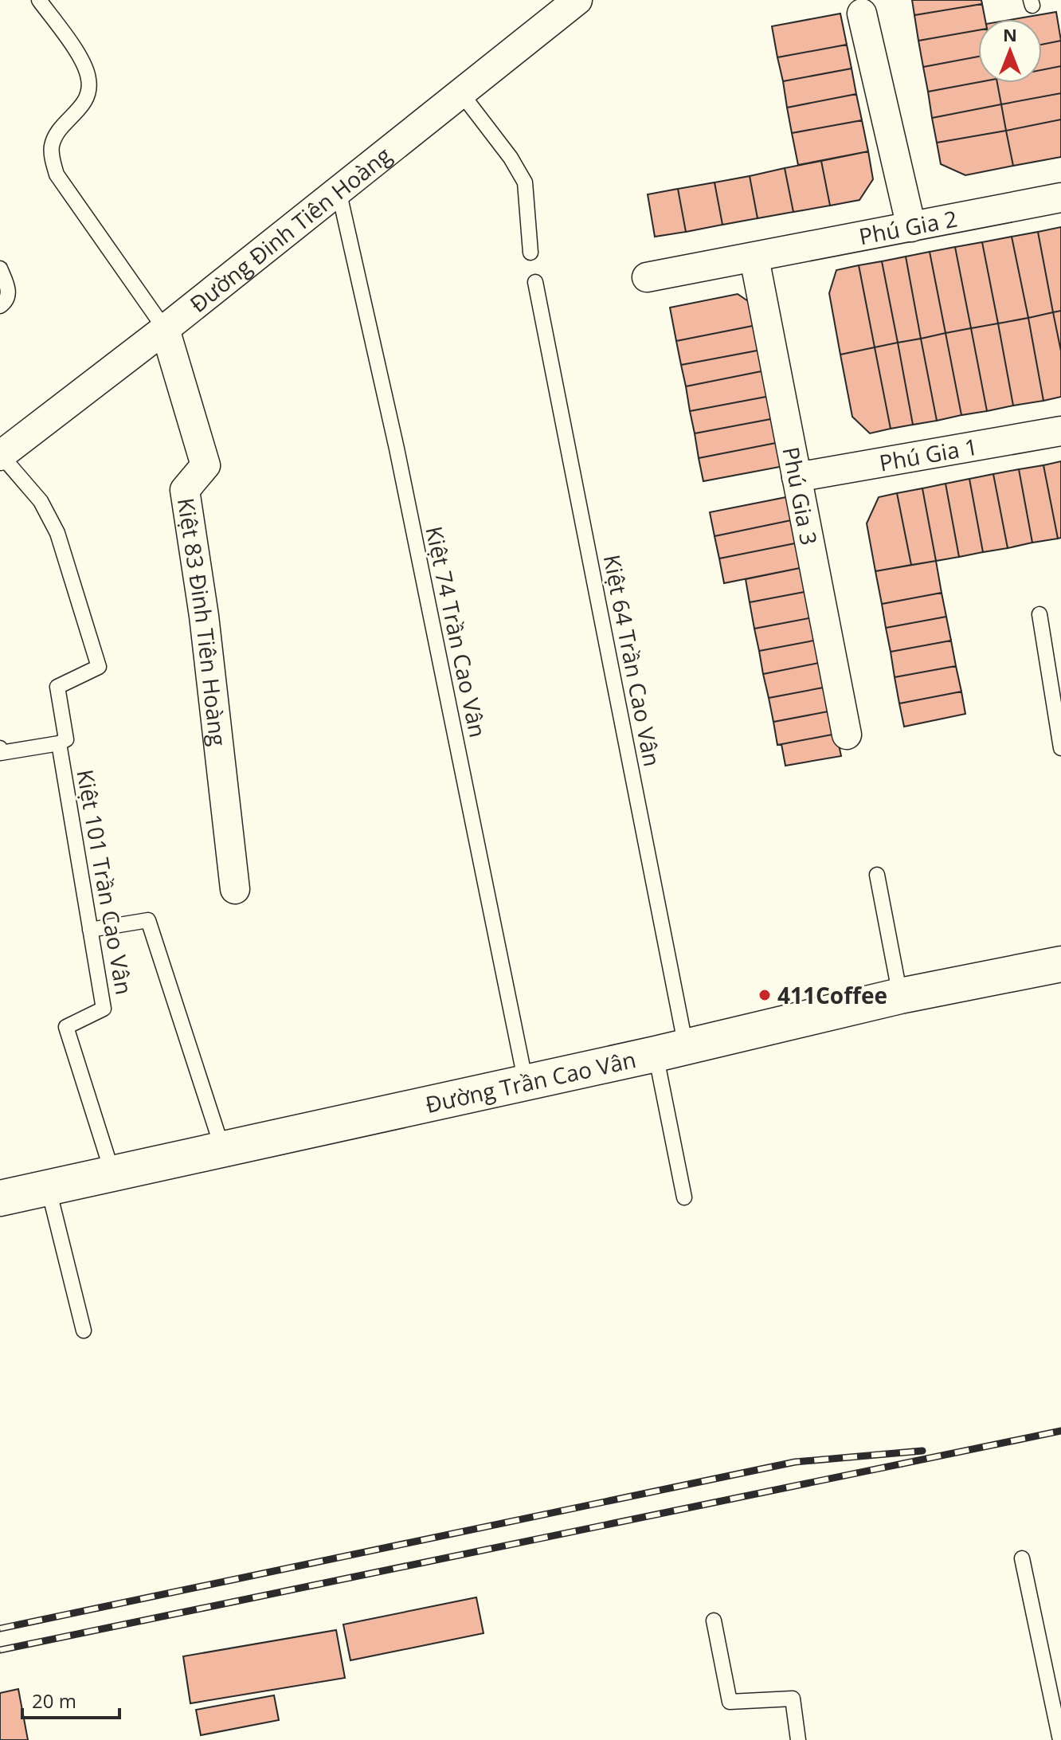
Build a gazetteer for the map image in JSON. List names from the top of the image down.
{
  "streets": {
    "main road": ["Đường Trần Cao Vân"],
    "street": [
      "Phú Gia 2",
      "Đường Đinh Tiên Hoàng",
      "Phú Gia 1",
      "Phú Gia 3",
      "Kiệt 83 Đinh Tiên Hoàng"
    ],
    "lane": ["Kiệt 74 Trần Cao Vân", "Kiệt 64 Trần Cao Vân", "Kiệt 101 Trần Cao Vân"]
  },
  "crossings": [
    ["Phú Gia 2", "Phú Gia 3"],
    ["Đường Đinh Tiên Hoàng", "Kiệt 83 Đinh Tiên Hoàng"],
    ["Đường Đinh Tiên Hoàng", "Kiệt 74 Trần Cao Vân"],
    ["Phú Gia 1", "Phú Gia 3"],
    ["Kiệt 74 Trần Cao Vân", "Đường Trần Cao Vân"],
    ["Kiệt 64 Trần Cao Vân", "Đường Trần Cao Vân"],
    ["Kiệt 101 Trần Cao Vân", "Đường Trần Cao Vân"]
  ],
  "places": ["411Coffee"],
  "scale_bar": "20 m",
  "north": "top"
}
